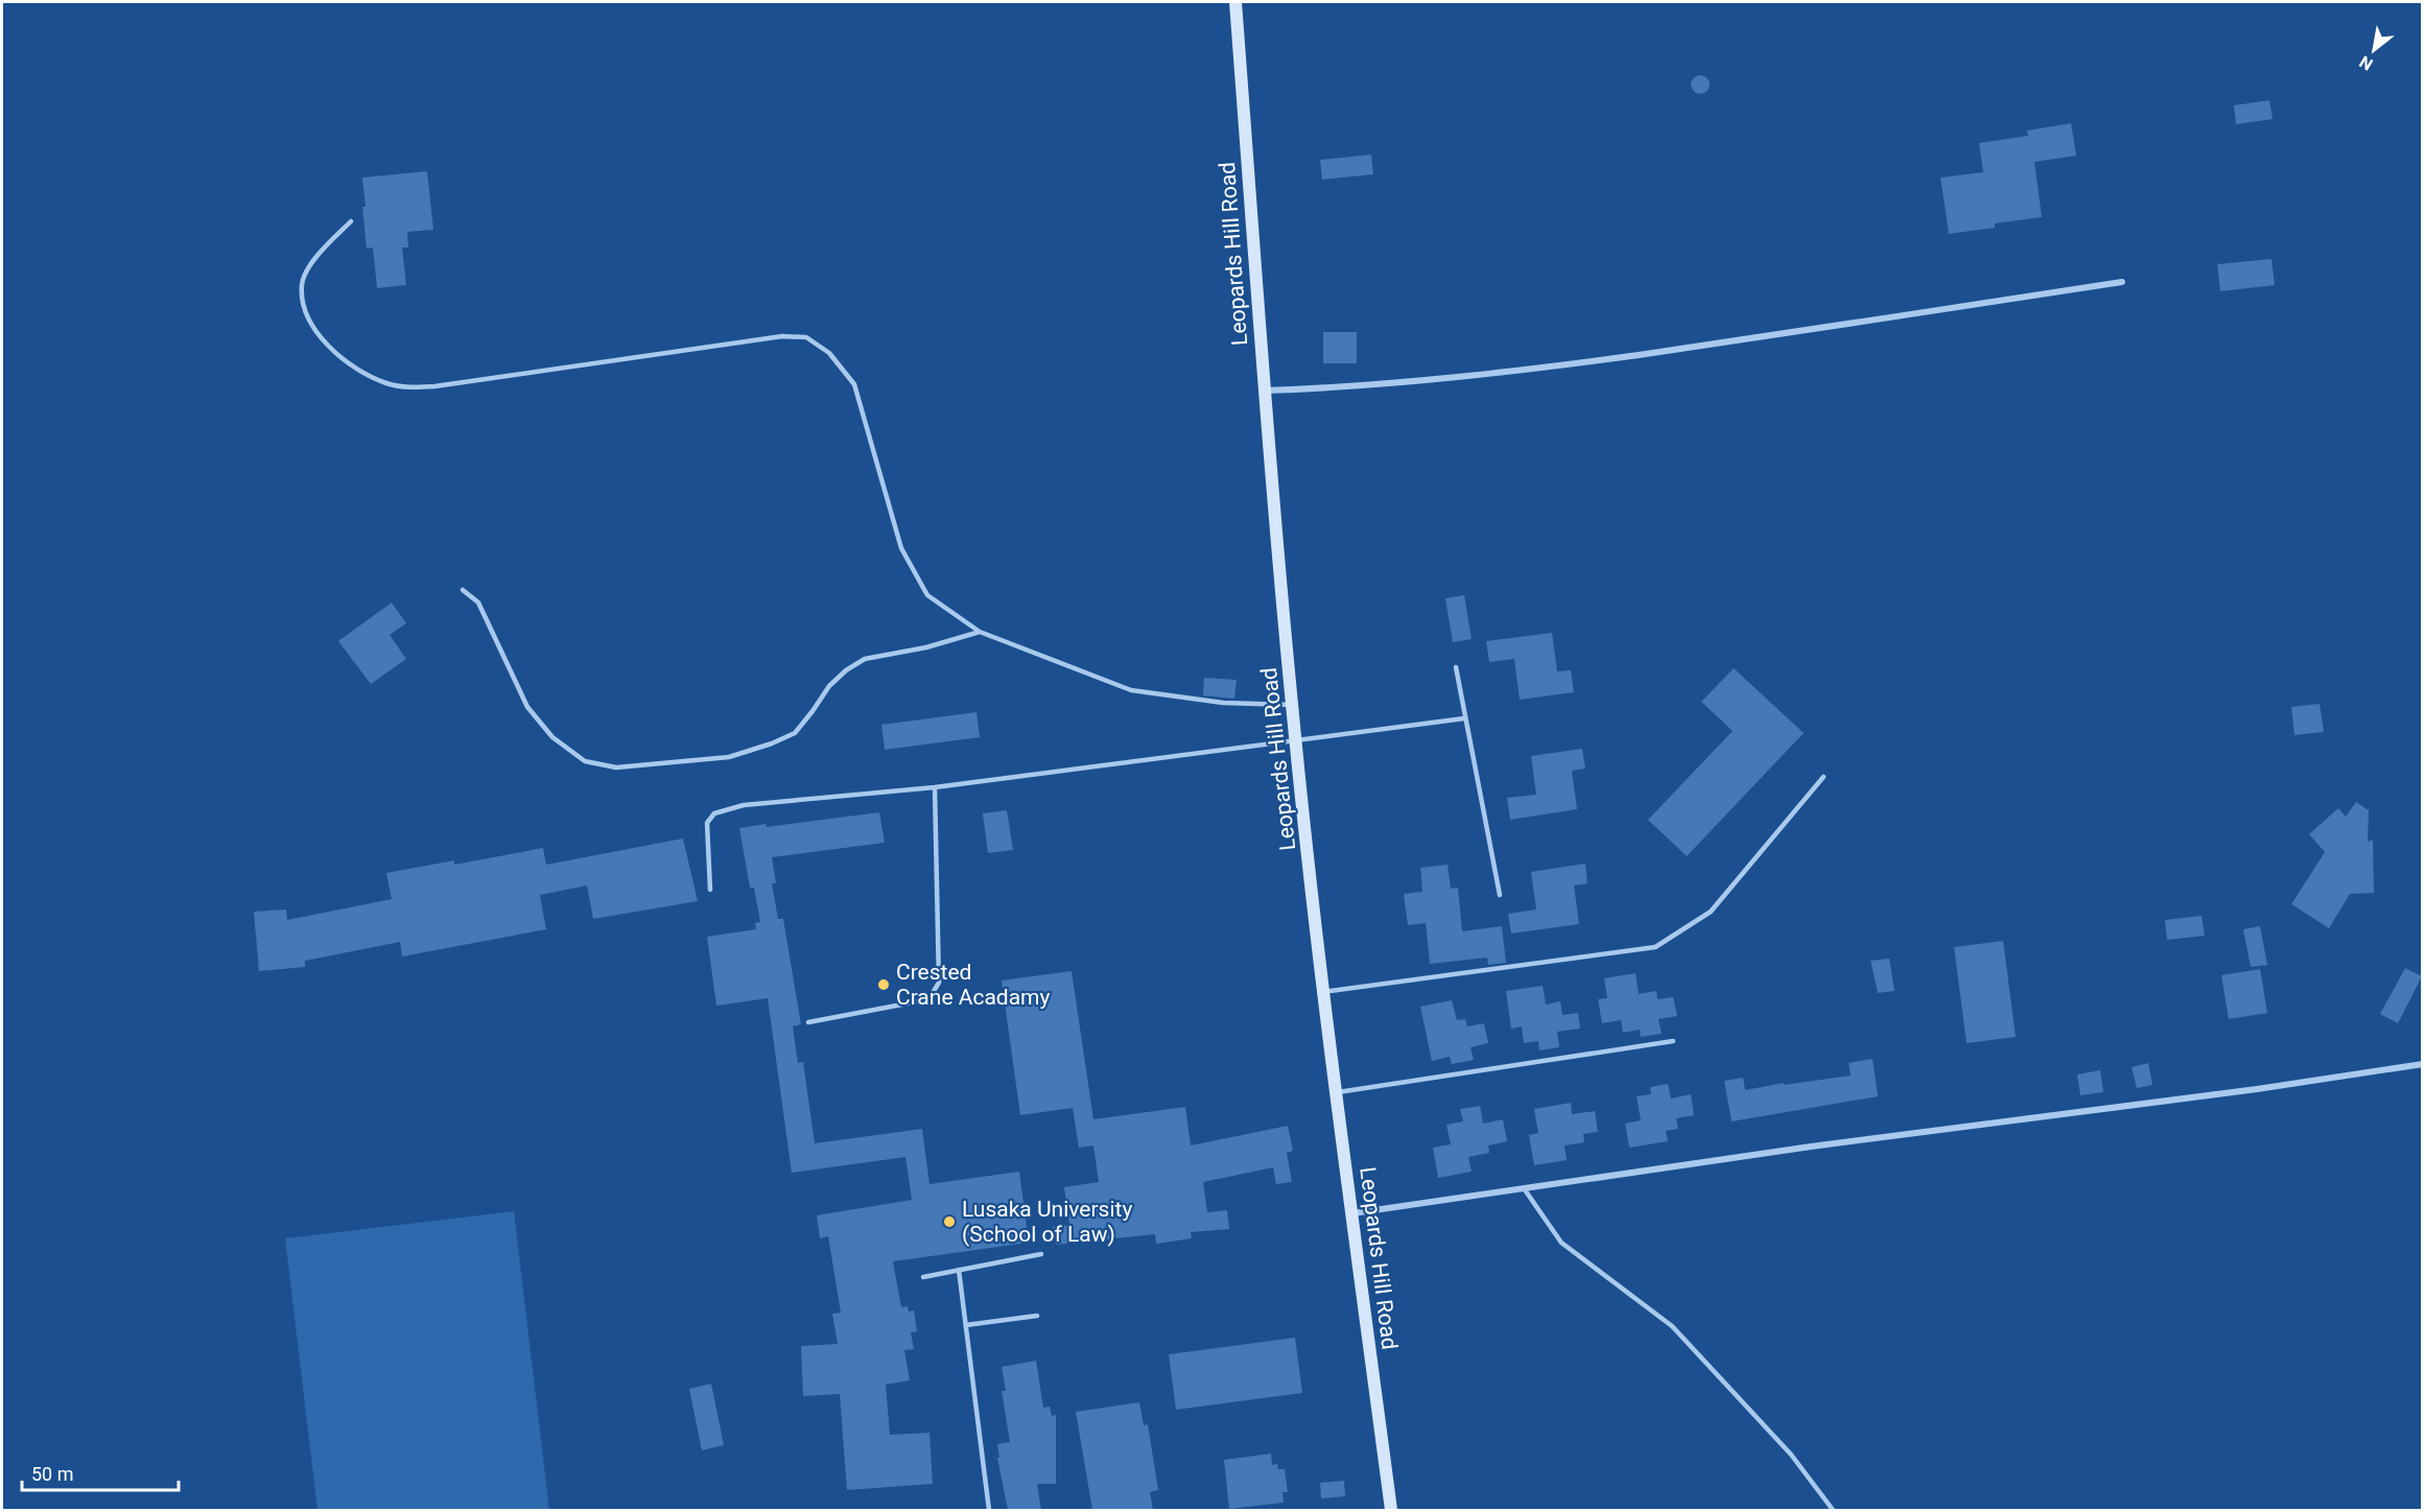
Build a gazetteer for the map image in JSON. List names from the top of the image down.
{
  "streets": {
    "main road": ["Leopards Hill Road"]
  },
  "places": ["Crested Crane Acadamy", "Lusaka University (School of Law)"],
  "scale_bar": "50 m",
  "north": "bottom left"
}
